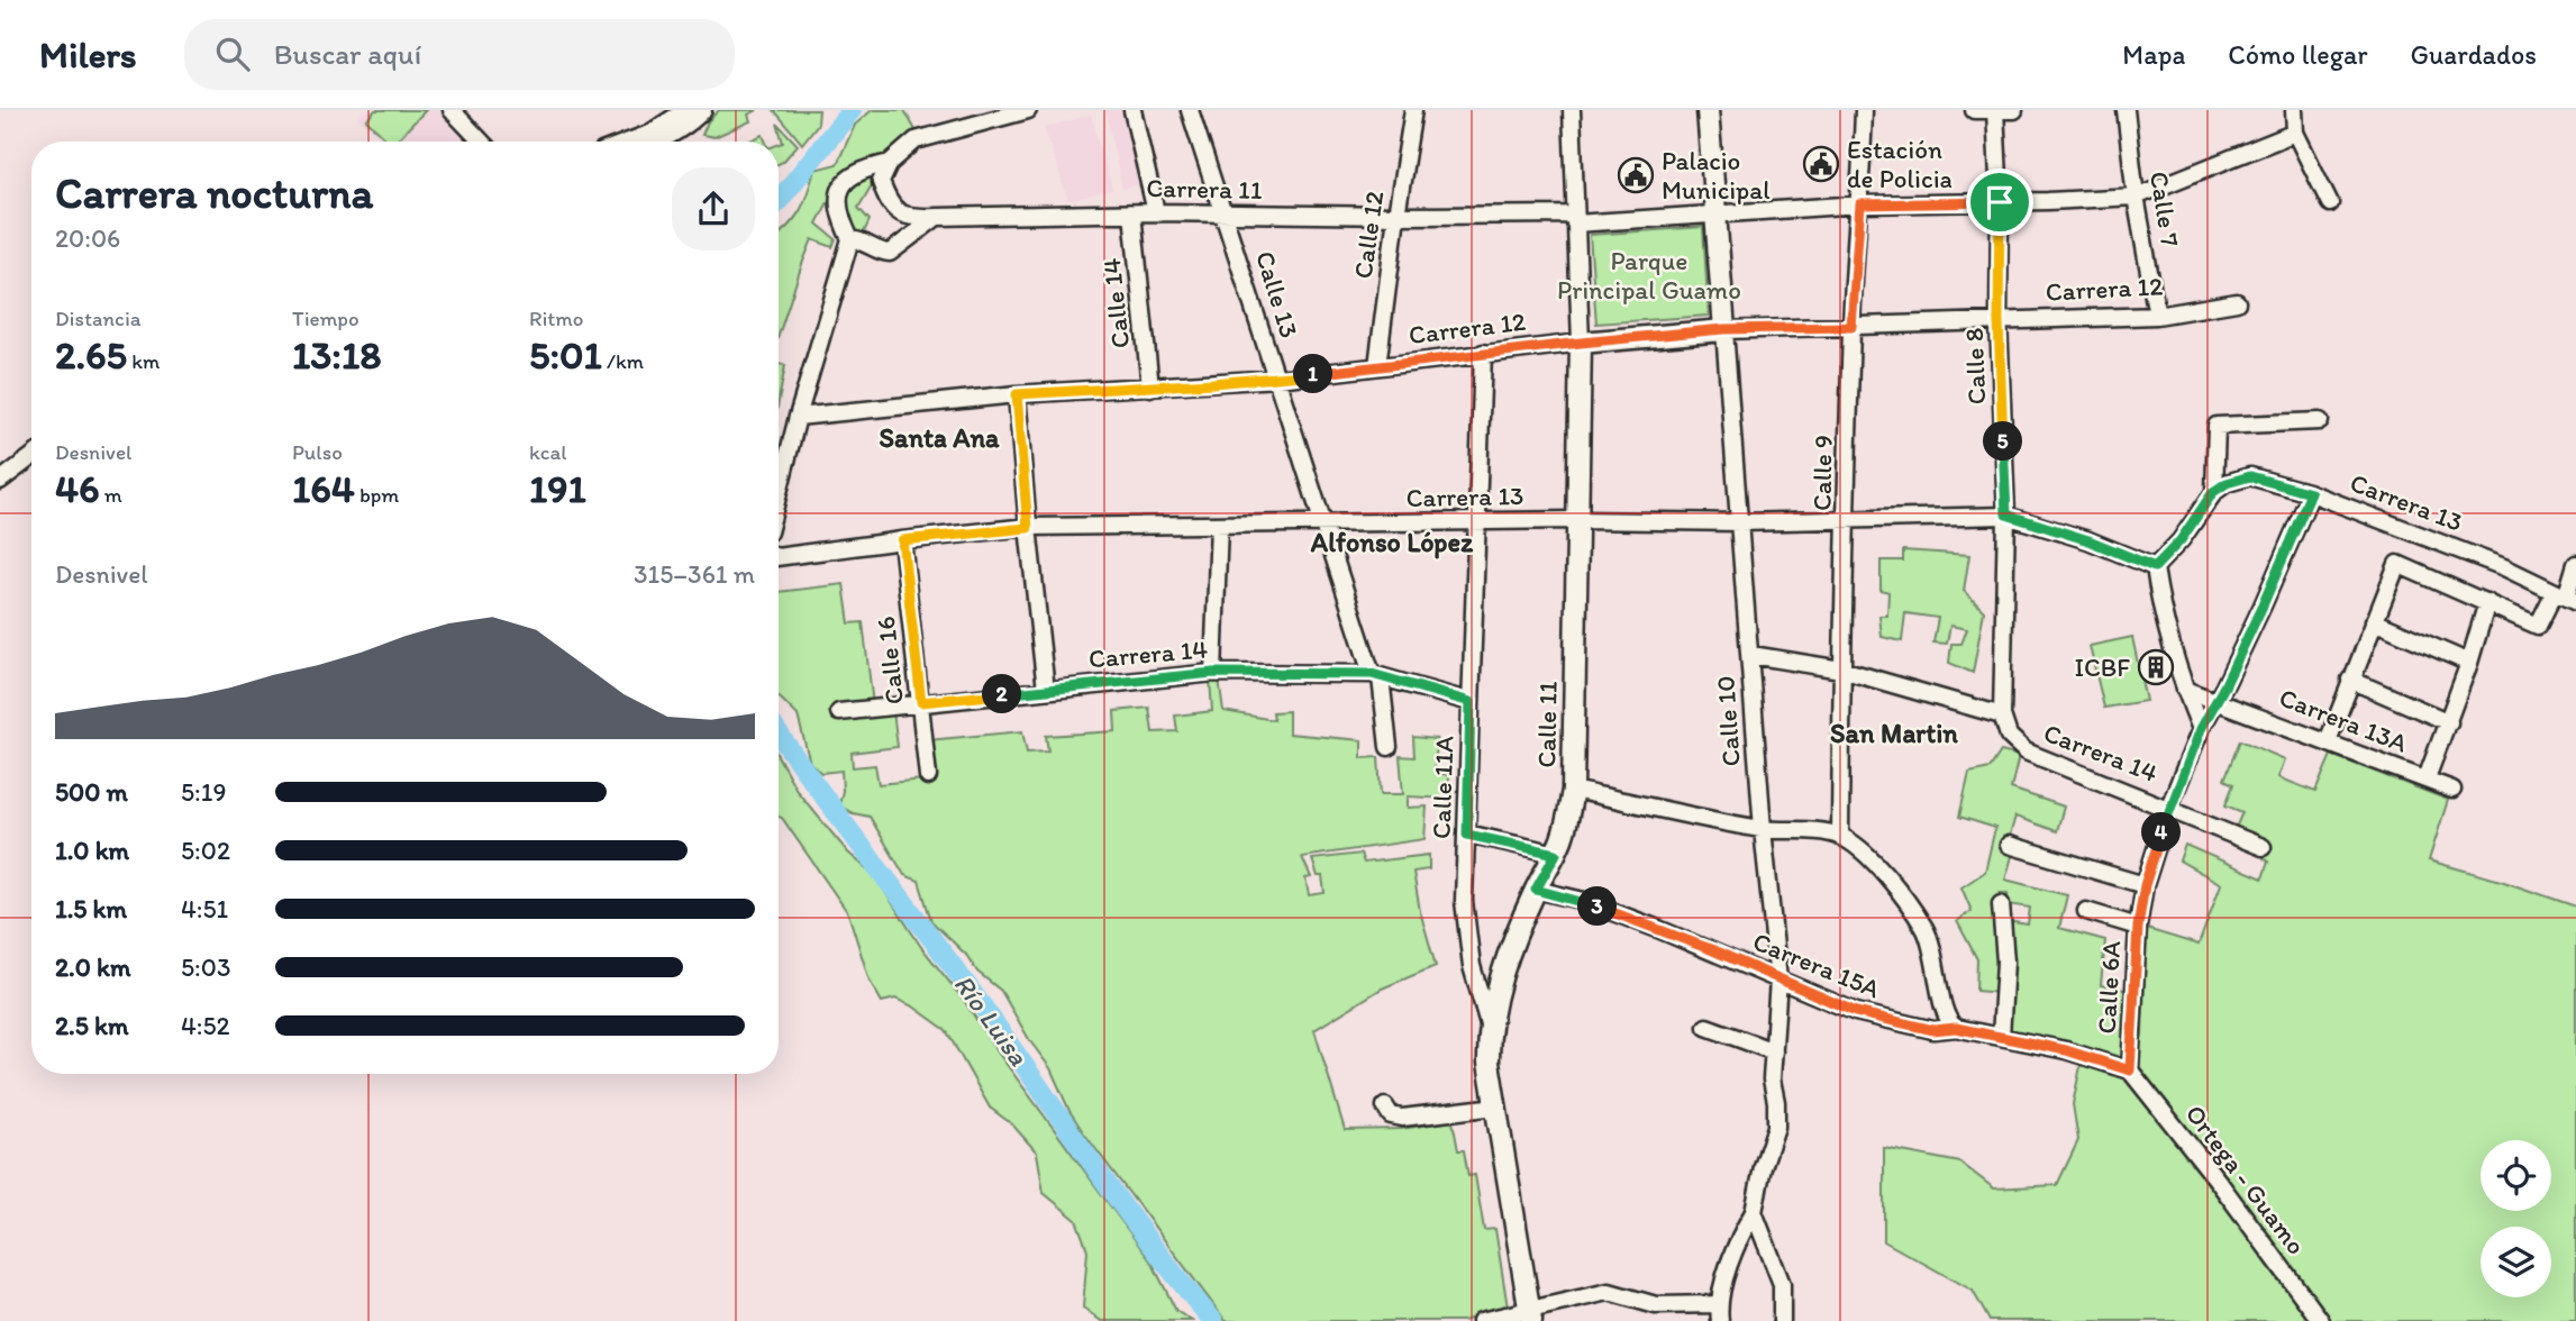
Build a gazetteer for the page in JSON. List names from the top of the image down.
{
  "streets": {
    "main road": ["Carrera 12", "Calle 10", "Calle 11"],
    "street": [
      "Carrera 11",
      "Calle 7",
      "Calle 12",
      "Calle 13",
      "Calle 14",
      "Calle 8",
      "Calle 9",
      "Carrera 13",
      "Carrera 14",
      "Calle 16",
      "Carrera 13A",
      "Calle 11A",
      "Carrera 15A",
      "Calle 6A",
      "Ortega - Guamo"
    ]
  },
  "crossings": [
    ["Carrera 11", "Calle 7"],
    ["Carrera 11", "Calle 12"],
    ["Carrera 11", "Calle 13"],
    ["Carrera 11", "Calle 14"],
    ["Carrera 11", "Calle 8"],
    ["Carrera 11", "Calle 9"],
    ["Carrera 11", "Calle 10"],
    ["Carrera 11", "Calle 11"],
    ["Calle 7", "Carrera 12"],
    ["Calle 12", "Carrera 12"],
    ["Carrera 12", "Calle 13"],
    ["Carrera 12", "Calle 14"],
    ["Carrera 12", "Calle 8"],
    ["Carrera 12", "Calle 9"],
    ["Carrera 12", "Calle 10"],
    ["Carrera 12", "Calle 11"],
    ["Carrera 12", "Calle 11A"],
    ["Calle 13", "Carrera 13"],
    ["Calle 13", "Carrera 14"],
    ["Calle 8", "Carrera 13"],
    ["Calle 8", "Carrera 14"],
    ["Calle 9", "Carrera 13"],
    ["Carrera 13", "Calle 16"],
    ["Carrera 13", "Calle 10"],
    ["Carrera 13", "Calle 11"],
    ["Carrera 13", "Calle 11A"],
    ["Carrera 13", "Calle 6A"],
    ["Carrera 14", "Calle 16"],
    ["Carrera 14", "Calle 11A"],
    ["Carrera 14", "Calle 6A"],
    ["Carrera 13A", "Calle 6A"],
    ["Calle 10", "Carrera 15A"],
    ["Calle 11", "Calle 11A"],
    ["Calle 11", "Carrera 15A"],
    ["Carrera 15A", "Calle 6A"],
    ["Carrera 15A", "Ortega - Guamo"],
    ["Calle 6A", "Ortega - Guamo"]
  ],
  "districts": ["Santa Ana", "Alfonso López", "San Martin"],
  "water": ["Río Luisa"],
  "parks": ["Parque Principal Guamo"],
  "places": {
    "public building": ["Estación de Policia", "Palacio Municipal"],
    "building": ["ICBF"]
  },
  "page": {
    "header": "Milers",
    "search": "Buscar aquí",
    "nav": ["Mapa", "Cómo llegar", "Guardados"],
    "heading": ["Carrera nocturna", "20:06"],
    "stats": [
      ["Distancia", "2.65 km"],
      ["Tiempo", "13:18"],
      ["Ritmo", "5:01 /km"],
      ["Desnivel", "46 m"],
      ["Pulso", "164 bpm"],
      ["kcal", "191"]
    ],
    "pins": [
      "1",
      "5",
      "2",
      "4",
      "3"
    ],
    "chart": ["Desnivel", "315–361 m"],
    "list": [
      {
        "name": "500 m",
        "note": "5:19"
      },
      {
        "name": "1.0 km",
        "note": "5:02"
      },
      {
        "name": "1.5 km",
        "note": "4:51"
      },
      {
        "name": "2.0 km",
        "note": "5:03"
      },
      {
        "name": "2.5 km",
        "note": "4:52"
      }
    ]
  }
}
